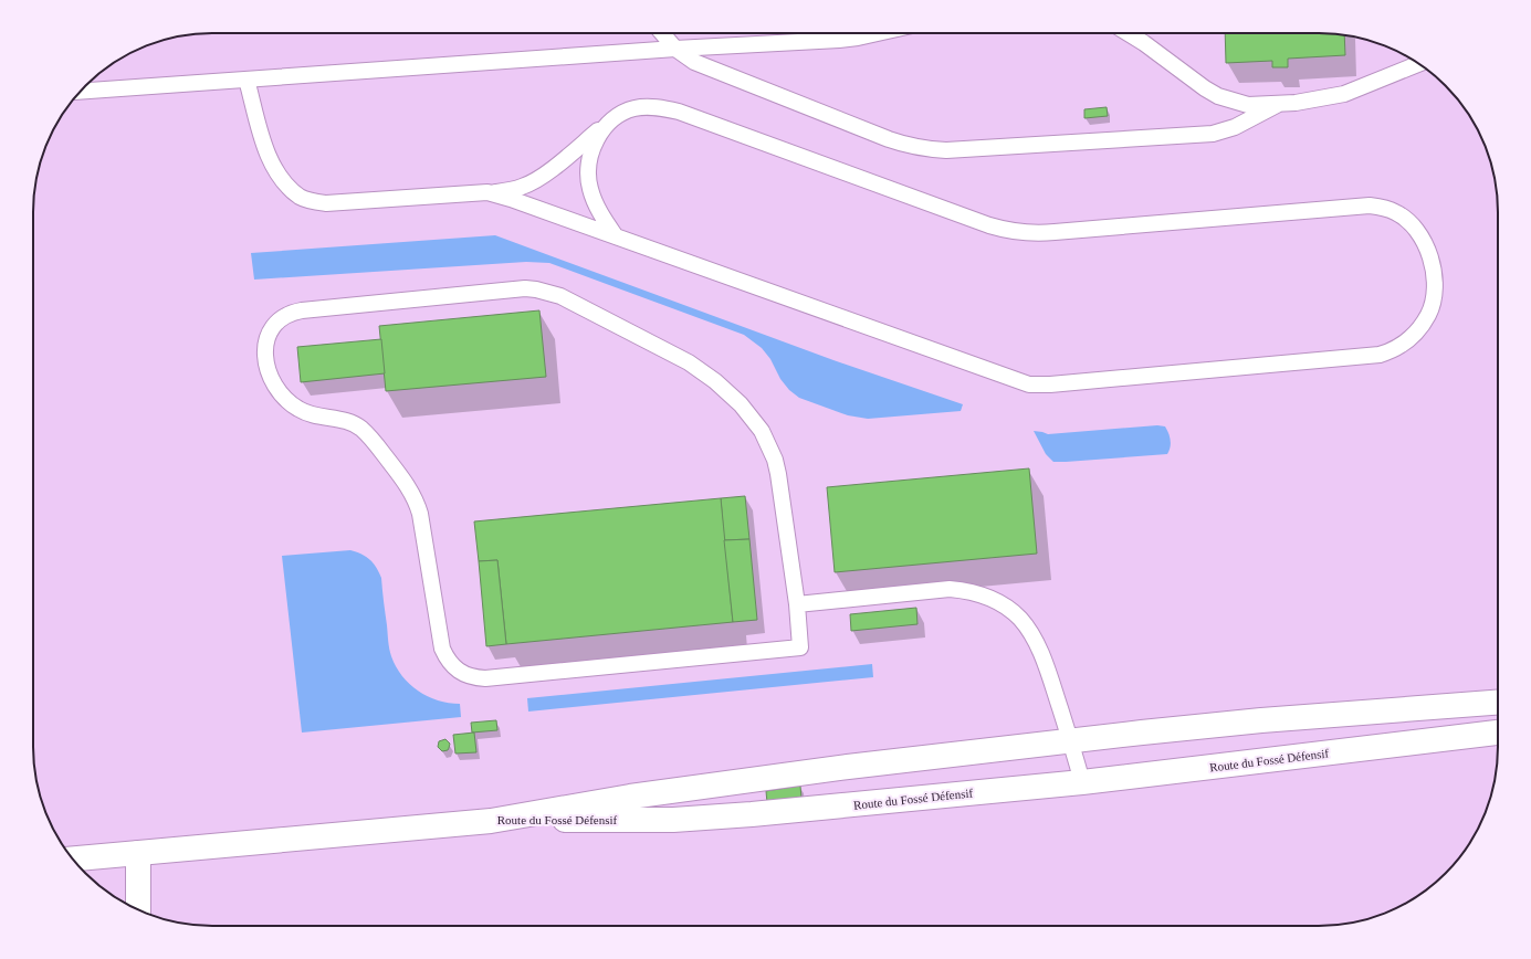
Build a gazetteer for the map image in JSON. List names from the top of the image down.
{
  "streets": {
    "street": ["Route du Fossé Défensif"]
  }
}
